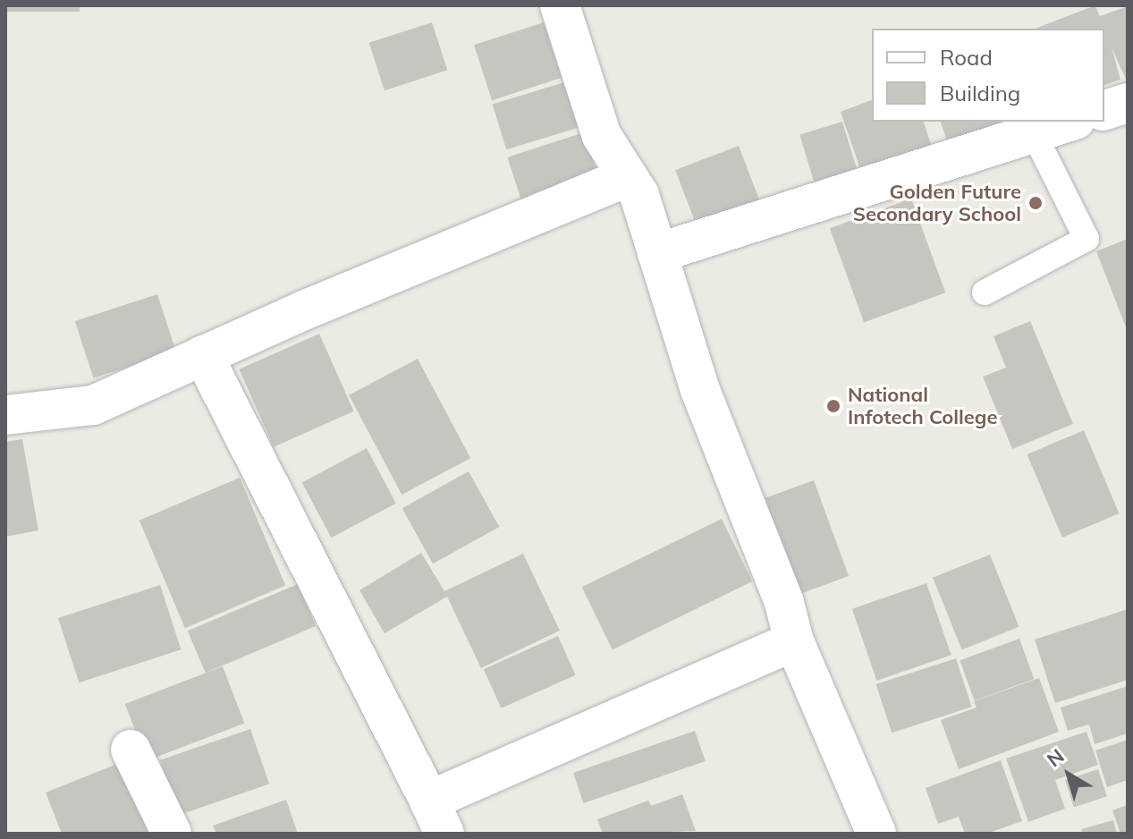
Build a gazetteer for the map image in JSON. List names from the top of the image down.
{
  "places": ["Golden Future Secondary School", "National Infotech College"],
  "legend": ["Road", "Building"],
  "north": "top left"
}
